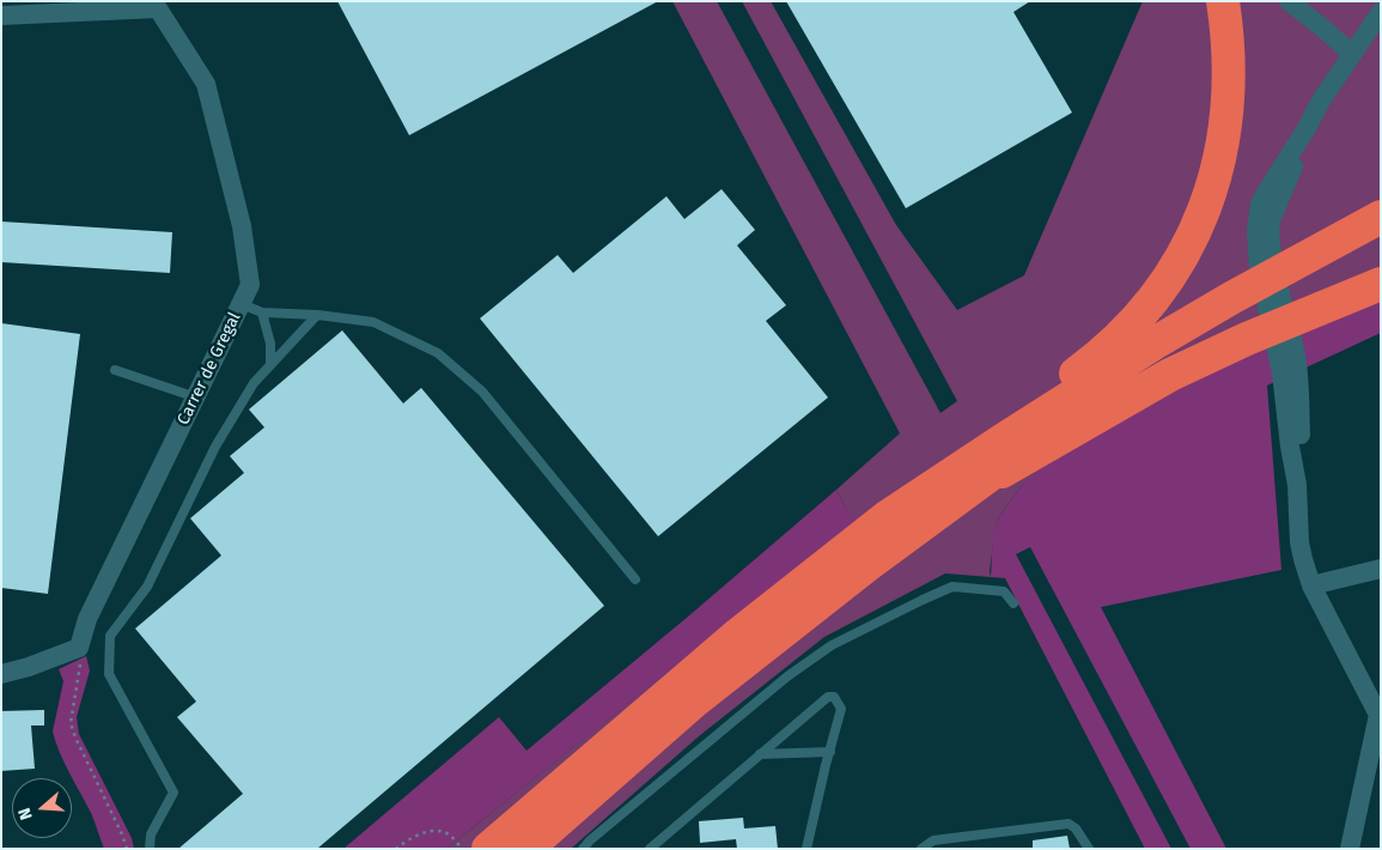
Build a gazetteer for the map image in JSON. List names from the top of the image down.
{
  "streets": {
    "street": ["Carrer de Gregal"]
  },
  "north": "left"
}
